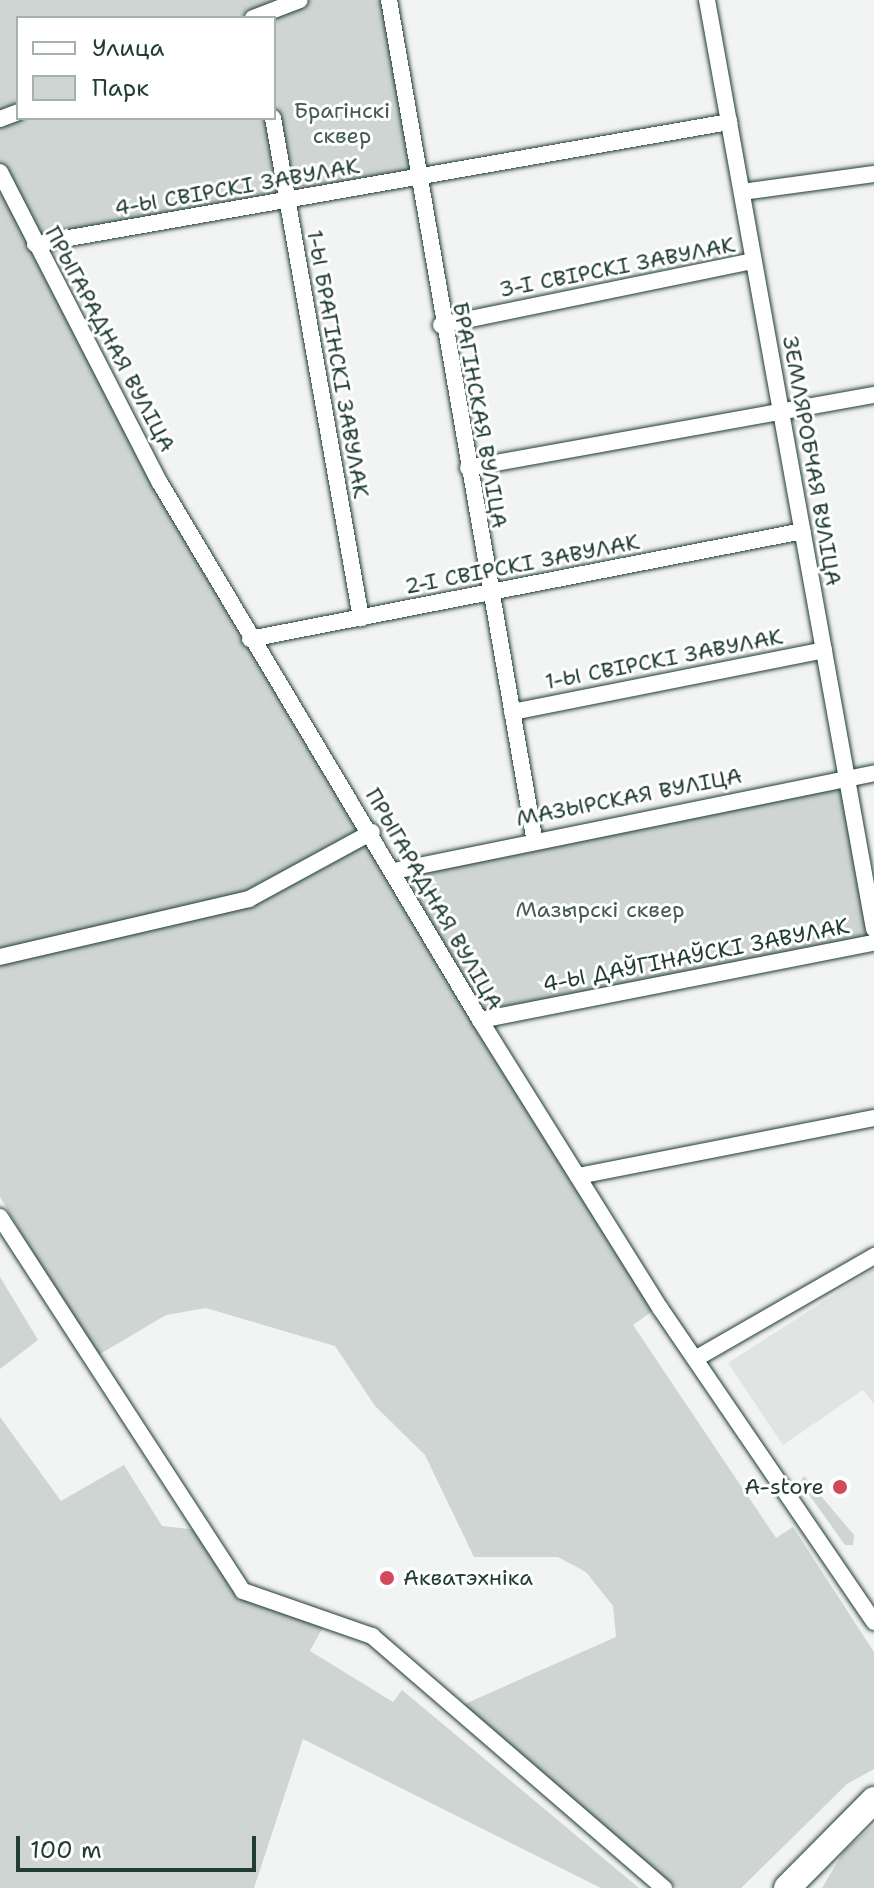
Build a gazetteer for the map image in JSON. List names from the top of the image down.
{
  "streets": {
    "street": [
      "4-Ы СВІРСКІ ЗАВУЛАК",
      "3-І СВІРСКІ ЗАВУЛАК",
      "ПРЫГАРАДНАЯ ВУЛІЦА",
      "1-Ы БРАГІНСКІ ЗАВУЛАК",
      "БРАГІНСКАЯ ВУЛІЦА",
      "ЗЕМЛЯРОБЧАЯ ВУЛІЦА",
      "2-І СВІРСКІ ЗАВУЛАК",
      "1-Ы СВІРСКІ ЗАВУЛАК",
      "МАЗЫРСКАЯ ВУЛІЦА",
      "4-Ы ДАЎГІНАЎСКІ ЗАВУЛАК"
    ]
  },
  "crossings": [
    ["4-Ы СВІРСКІ ЗАВУЛАК", "ПРЫГАРАДНАЯ ВУЛІЦА"],
    ["4-Ы СВІРСКІ ЗАВУЛАК", "1-Ы БРАГІНСКІ ЗАВУЛАК"],
    ["4-Ы СВІРСКІ ЗАВУЛАК", "БРАГІНСКАЯ ВУЛІЦА"],
    ["4-Ы СВІРСКІ ЗАВУЛАК", "ЗЕМЛЯРОБЧАЯ ВУЛІЦА"],
    ["3-І СВІРСКІ ЗАВУЛАК", "БРАГІНСКАЯ ВУЛІЦА"],
    ["3-І СВІРСКІ ЗАВУЛАК", "ЗЕМЛЯРОБЧАЯ ВУЛІЦА"],
    ["ПРЫГАРАДНАЯ ВУЛІЦА", "2-І СВІРСКІ ЗАВУЛАК"],
    ["ПРЫГАРАДНАЯ ВУЛІЦА", "МАЗЫРСКАЯ ВУЛІЦА"],
    ["ПРЫГАРАДНАЯ ВУЛІЦА", "4-Ы ДАЎГІНАЎСКІ ЗАВУЛАК"],
    ["1-Ы БРАГІНСКІ ЗАВУЛАК", "2-І СВІРСКІ ЗАВУЛАК"],
    ["БРАГІНСКАЯ ВУЛІЦА", "2-І СВІРСКІ ЗАВУЛАК"],
    ["БРАГІНСКАЯ ВУЛІЦА", "1-Ы СВІРСКІ ЗАВУЛАК"],
    ["БРАГІНСКАЯ ВУЛІЦА", "МАЗЫРСКАЯ ВУЛІЦА"],
    ["ЗЕМЛЯРОБЧАЯ ВУЛІЦА", "2-І СВІРСКІ ЗАВУЛАК"],
    ["ЗЕМЛЯРОБЧАЯ ВУЛІЦА", "1-Ы СВІРСКІ ЗАВУЛАК"],
    ["ЗЕМЛЯРОБЧАЯ ВУЛІЦА", "МАЗЫРСКАЯ ВУЛІЦА"]
  ],
  "parks": ["Брагінскі сквер", "Мазырскі сквер"],
  "places": ["А-store", "Акватэхніка"],
  "legend": ["Улица", "Парк"],
  "scale_bar": "100 m"
}
